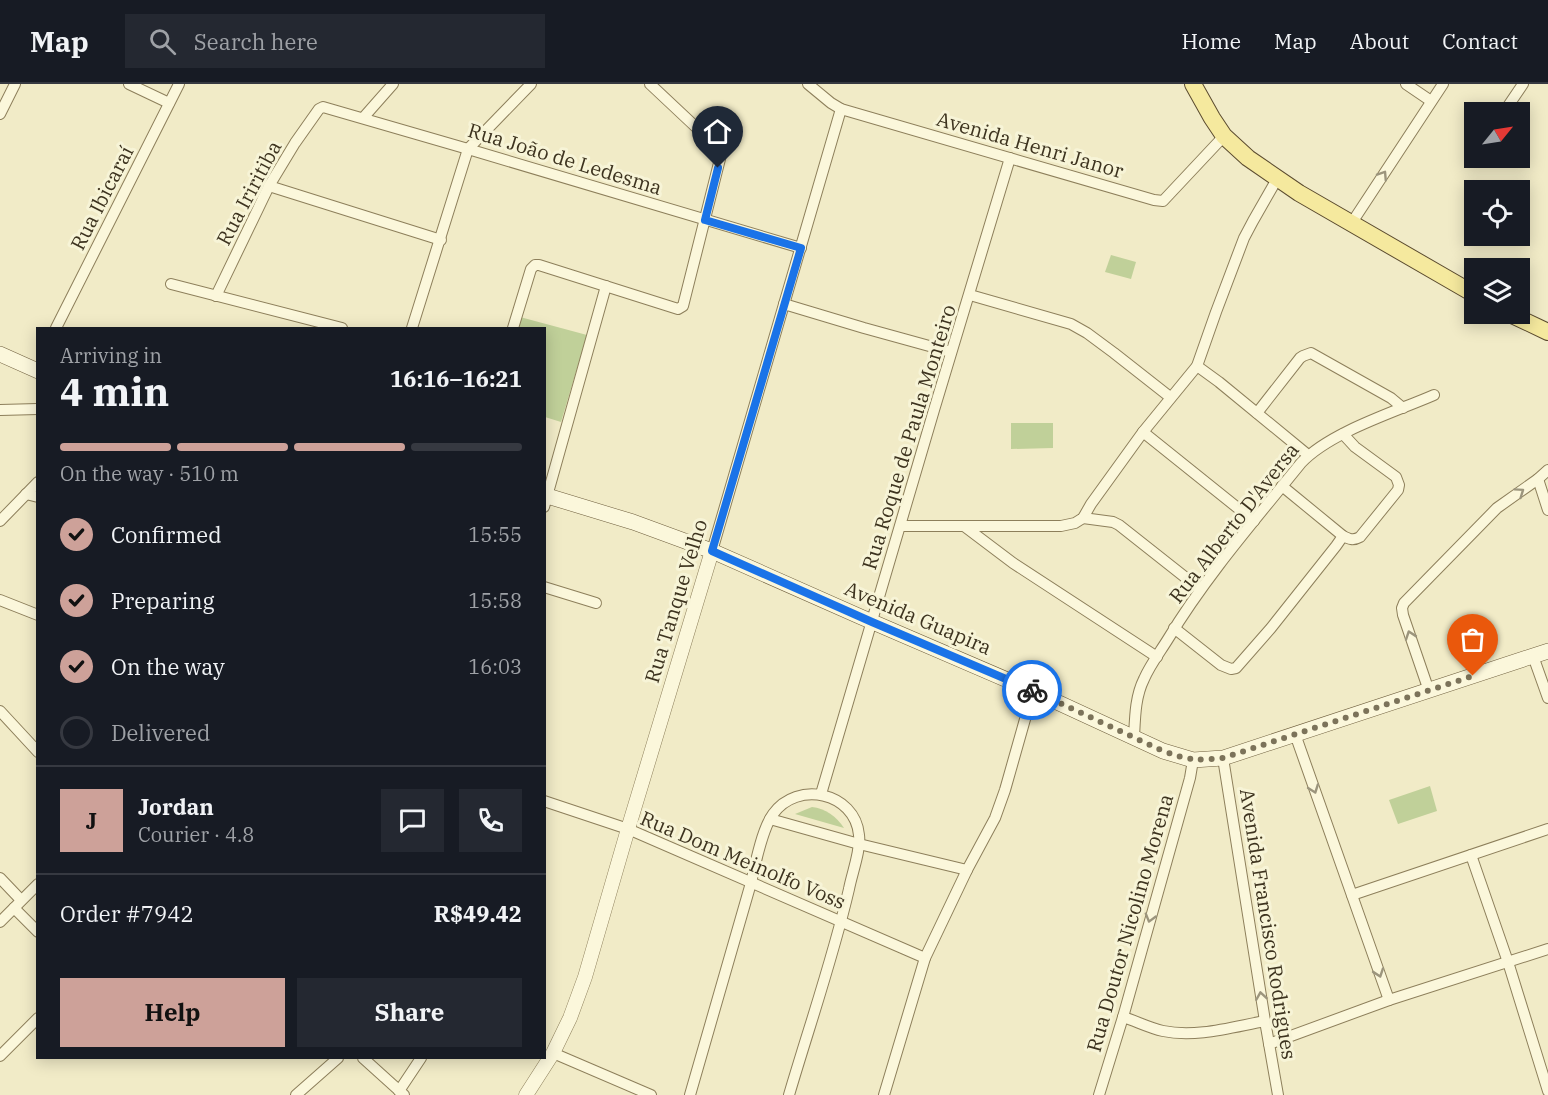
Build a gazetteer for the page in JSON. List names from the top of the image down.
{
  "streets": {
    "main road": ["Avenida Guapira"],
    "street": [
      "Avenida Henri Janor",
      "Rua João de Ledesma",
      "Rua Iriritiba",
      "Rua Ibicaraí",
      "Rua Roque de Paula Monteiro",
      "Rua Alberto D'Aversa",
      "Rua Tanque Velho",
      "Rua Dom Meinolfo Voss",
      "Rua Doutor Nicolino Morena",
      "Avenida Francisco Rodrigues"
    ]
  },
  "crossings": [
    ["Avenida Henri Janor", "Rua Roque de Paula Monteiro"],
    ["Avenida Henri Janor", "Rua Tanque Velho"],
    ["Rua João de Ledesma", "Rua Iriritiba"],
    ["Rua João de Ledesma", "Rua Tanque Velho"],
    ["Rua Roque de Paula Monteiro", "Avenida Guapira"],
    ["Rua Alberto D'Aversa", "Avenida Guapira"],
    ["Rua Tanque Velho", "Avenida Guapira"],
    ["Rua Tanque Velho", "Rua Dom Meinolfo Voss"],
    ["Avenida Guapira", "Rua Doutor Nicolino Morena"],
    ["Avenida Guapira", "Avenida Francisco Rodrigues"]
  ],
  "one_way": ["Rua Doutor Nicolino Morena"],
  "north": "top right",
  "page": {
    "header": "Map",
    "search": "Search here",
    "nav": [
      "Home",
      "Map",
      "About",
      "Contact"
    ],
    "heading": ["4 min", "Arriving in", "16:16–16:21"],
    "panel": [
      "Jordan",
      "Courier · 4.8",
      "Order #7942",
      "R$49.42"
    ],
    "bar": "On the way · 510 m",
    "list": [
      ["Confirmed", "15:55"],
      ["Preparing", "15:58"],
      ["On the way", "16:03"],
      "Delivered"
    ],
    "round": "J",
    "buttons": ["Help", "Share"]
  }
}
